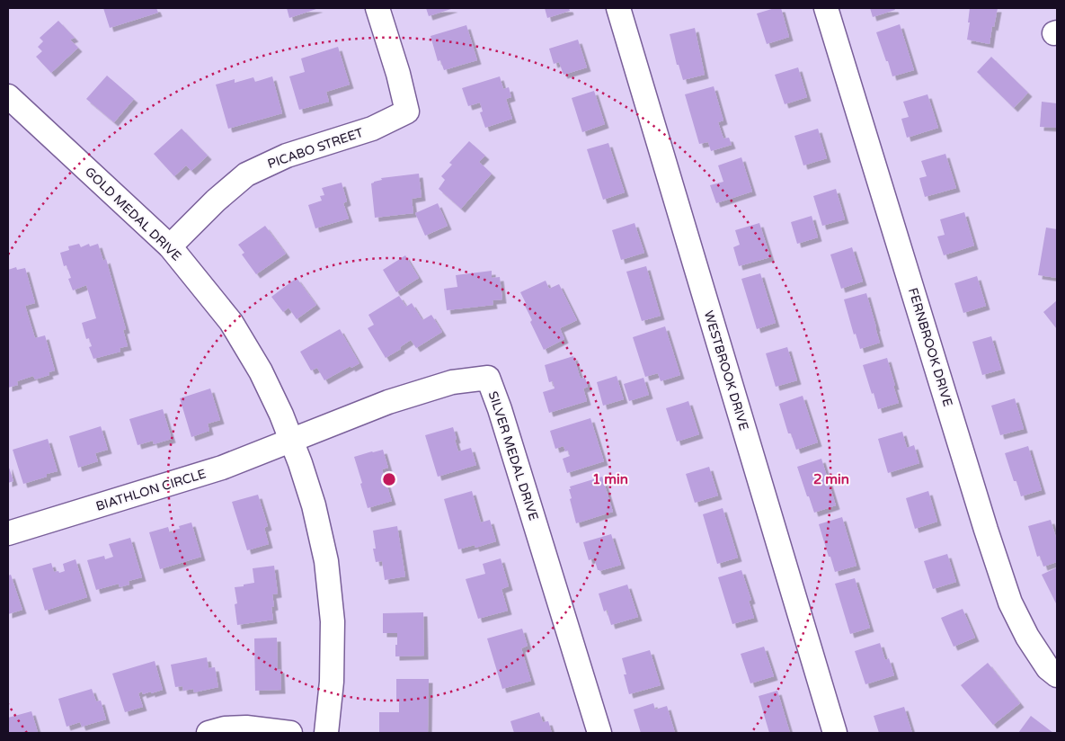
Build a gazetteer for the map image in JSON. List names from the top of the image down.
{
  "streets": {
    "street": [
      "PICABO STREET",
      "GOLD MEDAL DRIVE",
      "FERNBROOK DRIVE",
      "WESTBROOK DRIVE",
      "SILVER MEDAL DRIVE",
      "BIATHLON CIRCLE"
    ]
  },
  "crossings": [
    ["PICABO STREET", "GOLD MEDAL DRIVE"],
    ["GOLD MEDAL DRIVE", "SILVER MEDAL DRIVE"],
    ["GOLD MEDAL DRIVE", "BIATHLON CIRCLE"],
    ["SILVER MEDAL DRIVE", "BIATHLON CIRCLE"]
  ],
  "rings": ["1 min", "2 min"]
}
